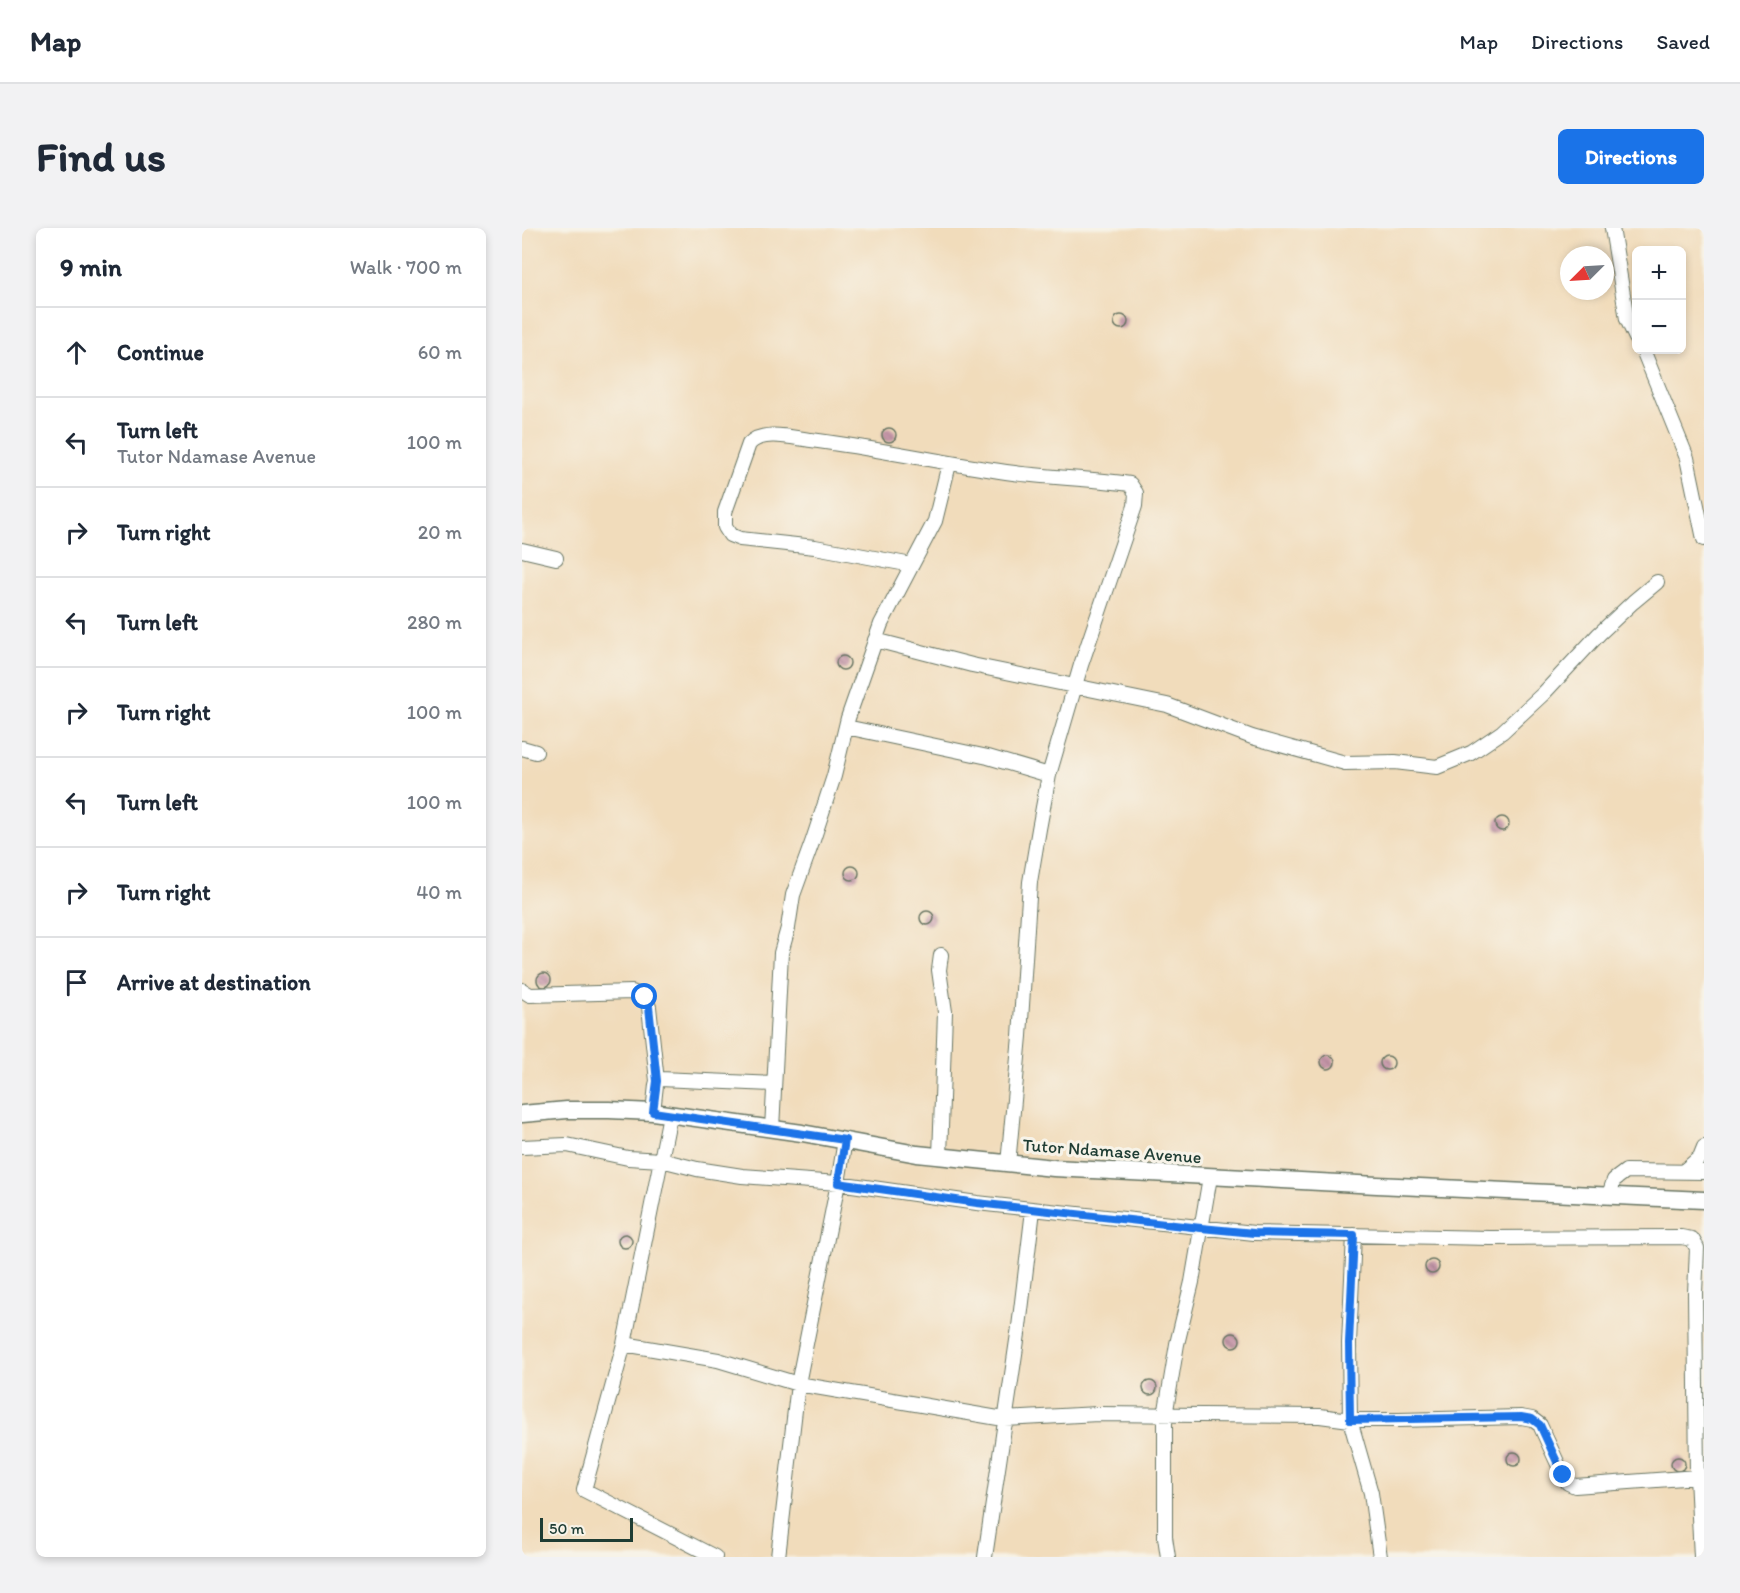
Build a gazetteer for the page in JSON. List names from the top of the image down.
{
  "streets": {
    "street": ["Tutor Ndamase Avenue"]
  },
  "scale_bar": "50 m",
  "north": "bottom left",
  "page": {
    "header": "Map",
    "nav": ["Map", "Directions", "Saved"],
    "buttons": "Directions",
    "title": "Find us",
    "heading": ["9 min", "Walk · 700 m"],
    "map_buttons": ["+", "−"],
    "list": [
      ["Continue", "60 m"],
      ["Turn left", "Tutor Ndamase Avenue", "100 m"],
      ["Turn right", "20 m"],
      ["Turn left", "280 m"],
      ["Turn right", "100 m"],
      ["Turn left", "100 m"],
      ["Turn right", "40 m"],
      "Arrive at destination"
    ],
    "scale": "50 m"
  }
}
